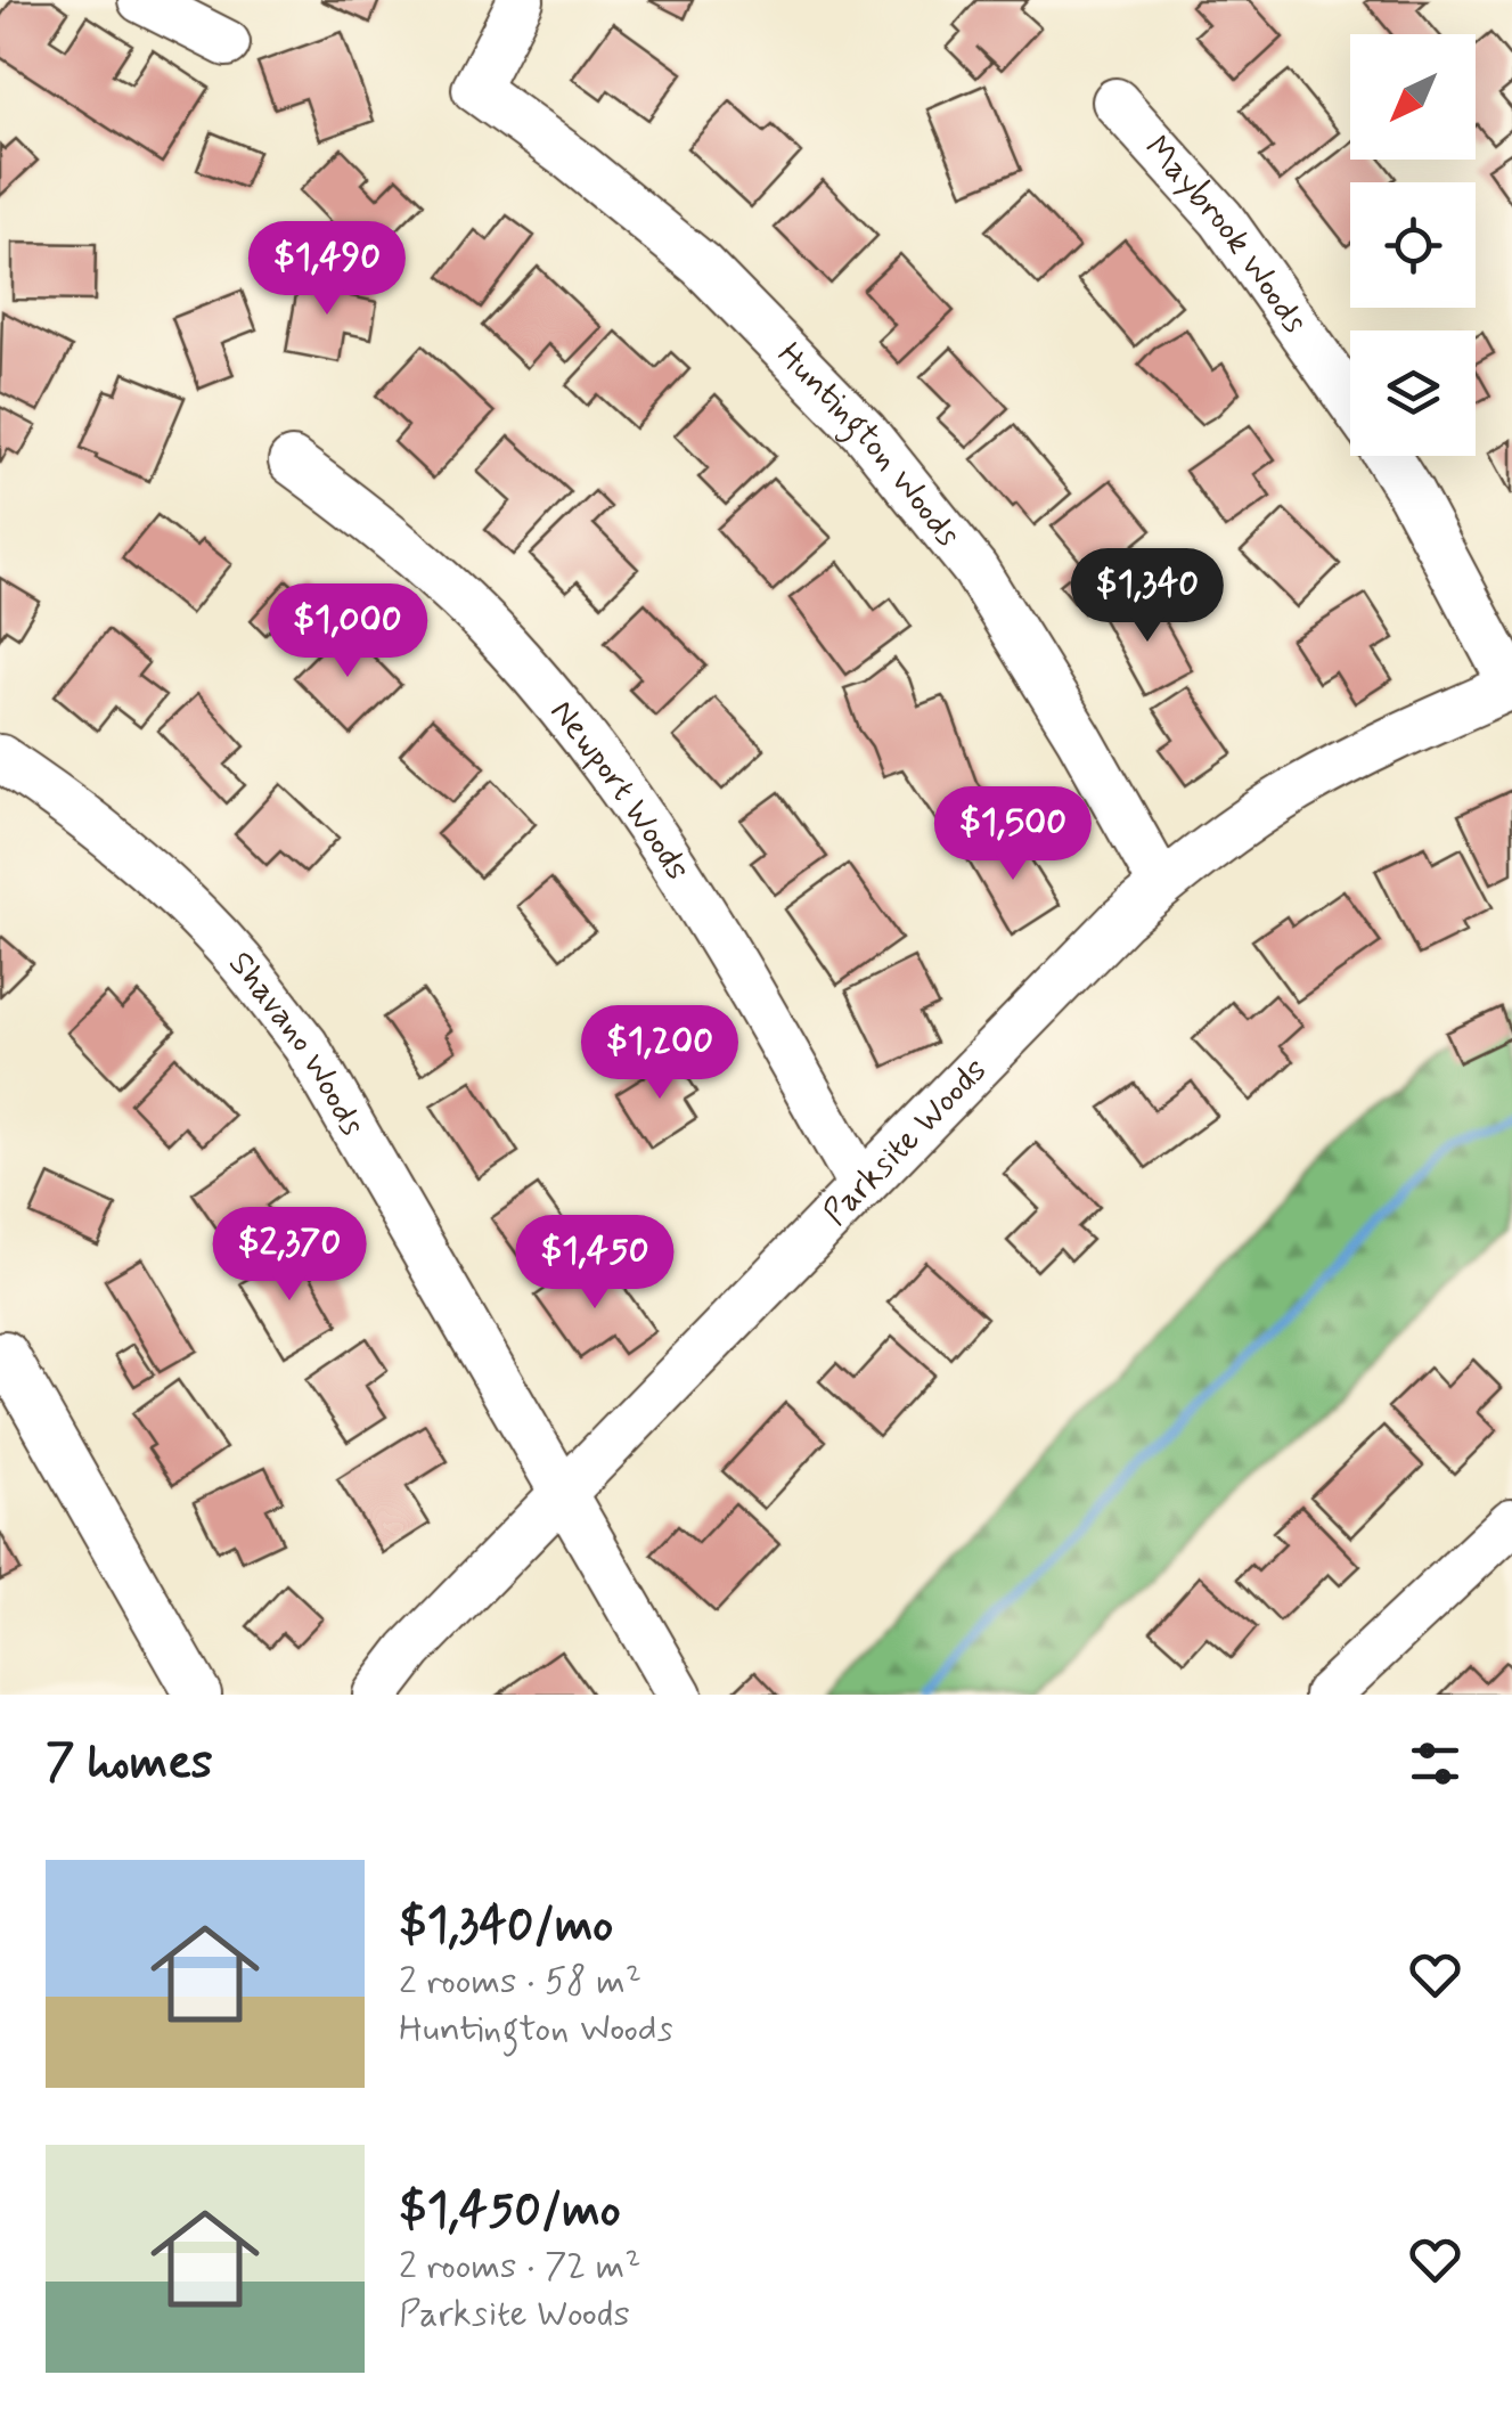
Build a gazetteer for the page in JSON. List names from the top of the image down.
{
  "streets": {
    "street": [
      "Maybrook Woods",
      "Huntington Woods",
      "Newport Woods",
      "Shavano Woods",
      "Parksite Woods"
    ]
  },
  "crossings": [
    ["Maybrook Woods", "Parksite Woods"],
    ["Huntington Woods", "Parksite Woods"],
    ["Newport Woods", "Parksite Woods"],
    ["Shavano Woods", "Parksite Woods"]
  ],
  "north": "bottom left",
  "page": {
    "price": [
      "$1,490",
      "$1,340",
      "$1,000",
      "$1,500",
      "$1,200",
      "$2,370",
      "$1,450"
    ],
    "heading": "7 homes",
    "list": [
      {
        "name": "$1,340/mo",
        "note": "2 rooms · 58 m² · Huntington Woods"
      },
      {
        "name": "$1,450/mo",
        "note": "2 rooms · 72 m² · Parksite Woods"
      }
    ]
  }
}
